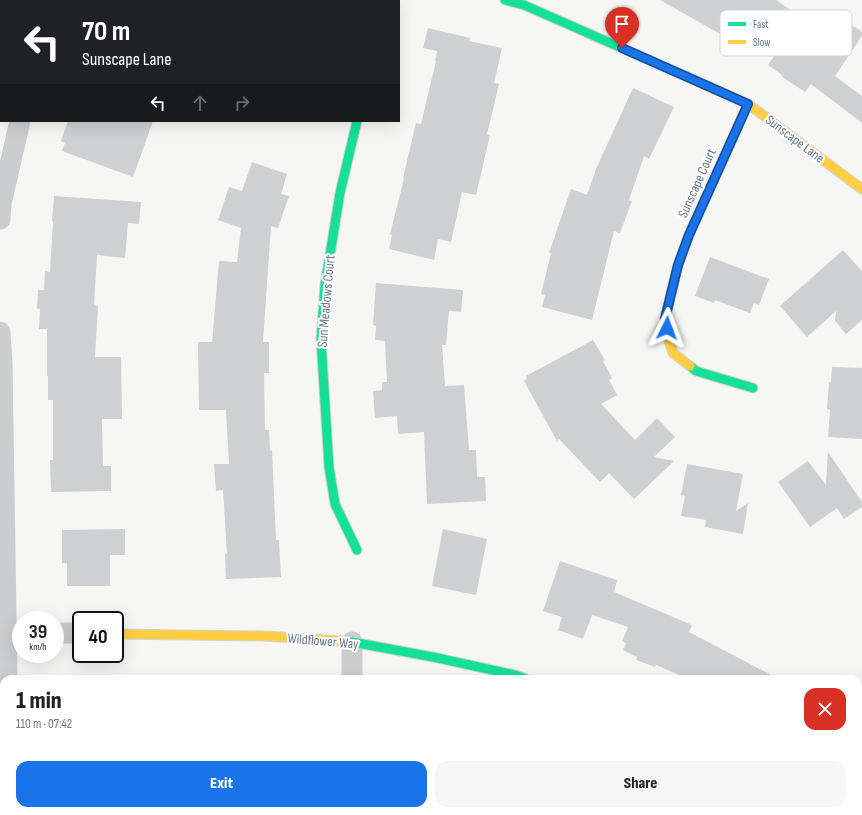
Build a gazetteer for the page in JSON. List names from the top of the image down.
{
  "streets": {
    "street": [
      "Sunscape Lane",
      "Sunscape Court",
      "Sun Meadows Court",
      "Wildflower Way"
    ]
  },
  "crossings": [
    ["Sunscape Lane", "Sunscape Court"]
  ],
  "legend": ["Fast", "Slow"],
  "page": {
    "turn": ["70 m", "Sunscape Lane"],
    "speed": "39 km/h",
    "limit": "40",
    "heading": ["1 min", "110 m · 07:42"],
    "buttons": ["Exit", "Share"]
  }
}
